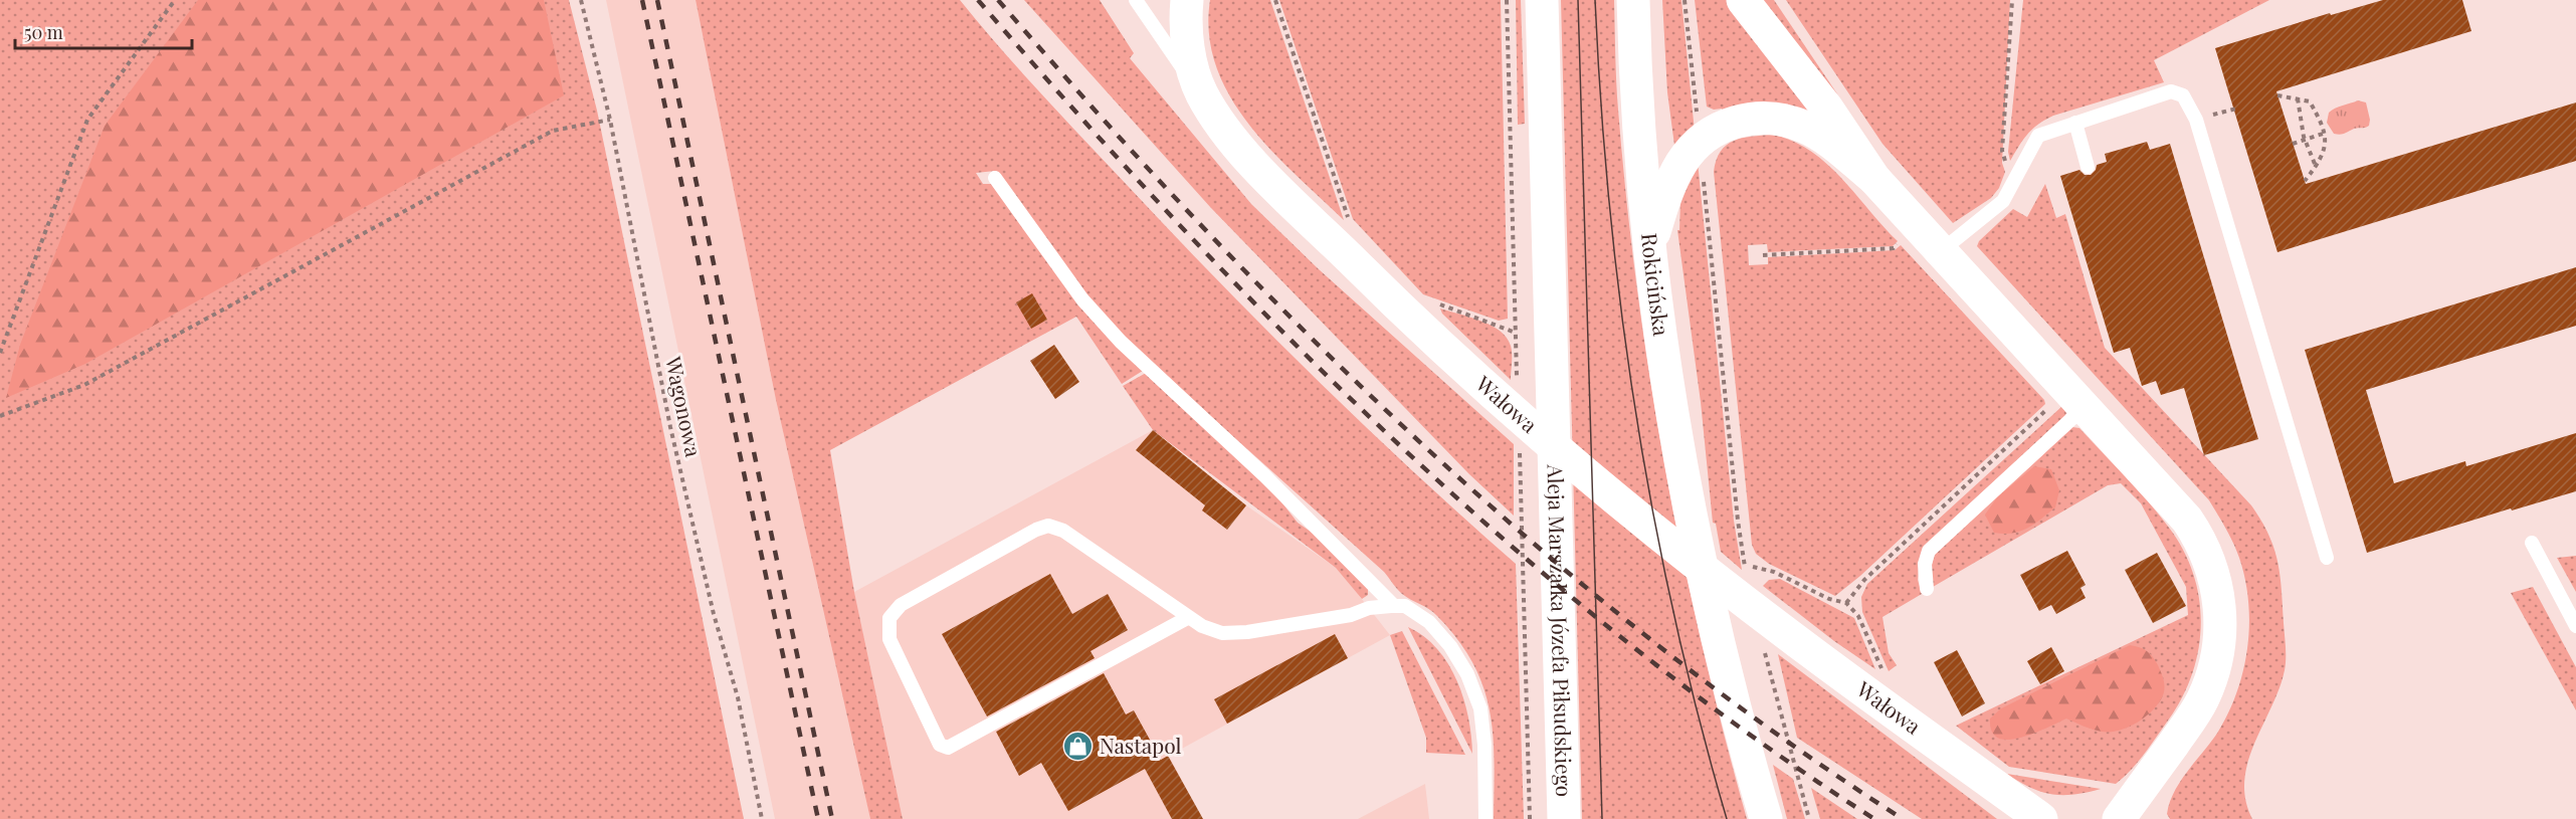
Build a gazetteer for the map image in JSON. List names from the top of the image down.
{
  "streets": {
    "main road": ["Rokicińska", "Wałowa", "Aleja Marszałka Józefa Piłsudskiego"],
    "path": ["Wagonowa"]
  },
  "places": {
    "shop": ["Nastapol"]
  },
  "scale_bar": "50 m"
}
